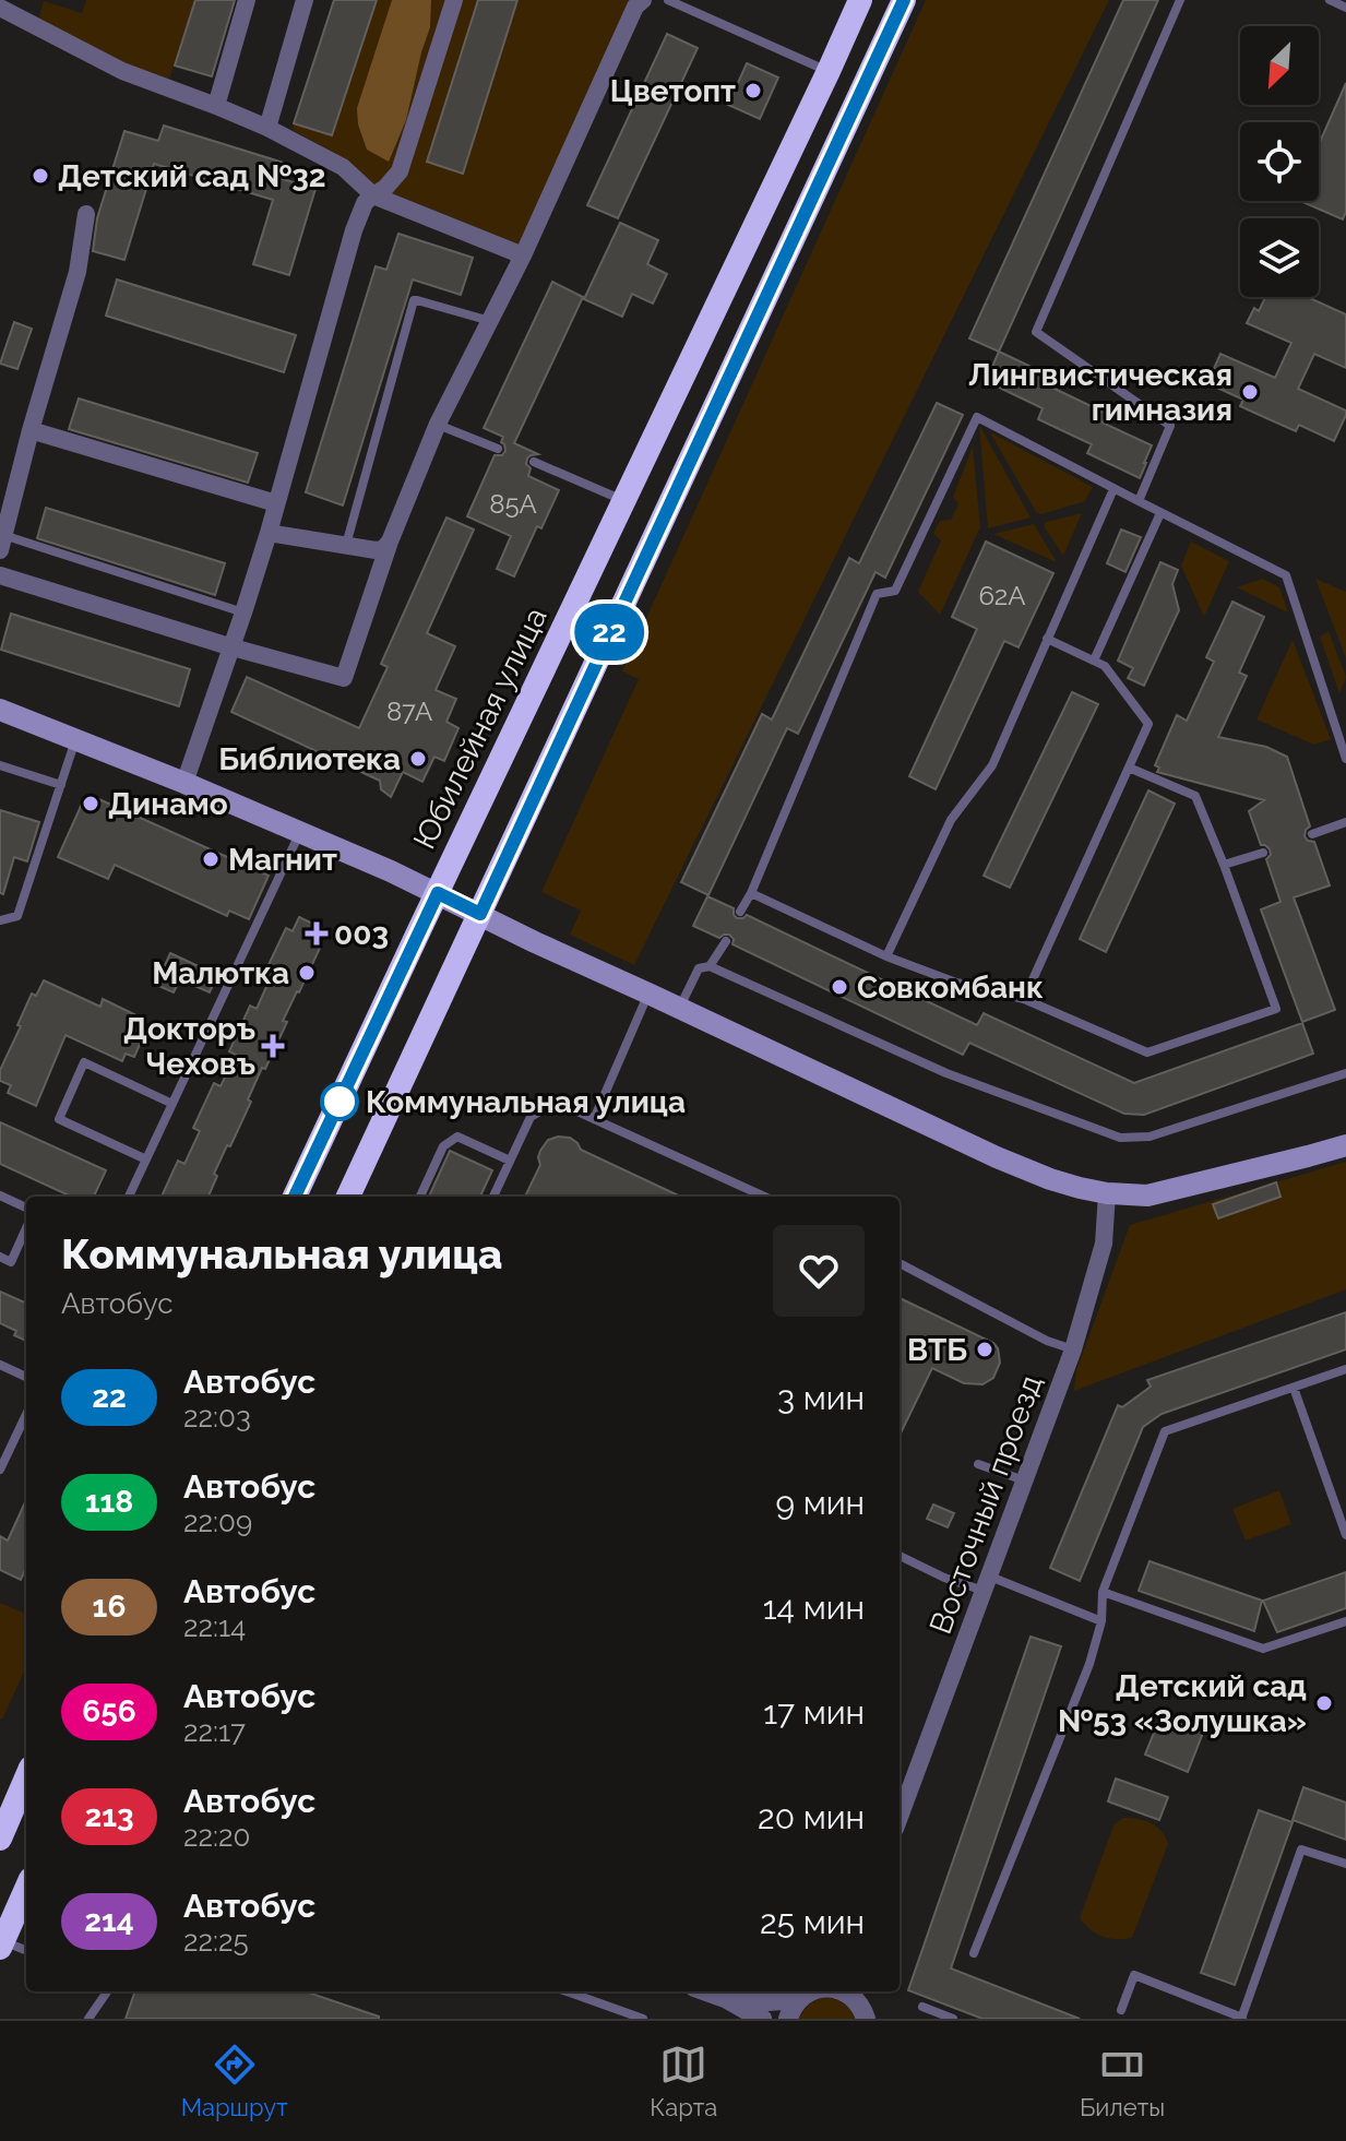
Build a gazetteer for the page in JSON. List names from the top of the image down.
{
  "streets": {
    "highway": ["Юбилейная улица"],
    "street": ["Восточный проезд"]
  },
  "places": {
    "other": [
      "Цветопт",
      "Детский сад №32",
      "Лингвистическая гимназия",
      "Библиотека",
      "Динамо",
      "Магнит",
      "Малютка",
      "Совкомбанк",
      "Коммунальная улица",
      "ВТБ",
      "Детский сад №53 «Золушка»"
    ],
    "health": ["003", "Докторъ Чеховъ"]
  },
  "lines": ["bus line 22"],
  "house_numbers": ["85А", "62А", "87А"],
  "north": "bottom left",
  "page": {
    "on_map": "22",
    "heading": ["Коммунальная улица", "Автобус"],
    "list": [
      {
        "mark": "22",
        "name": "Автобус",
        "note": "22:03",
        "value": "3 мин"
      },
      {
        "mark": "118",
        "name": "Автобус",
        "note": "22:09",
        "value": "9 мин"
      },
      {
        "mark": "16",
        "name": "Автобус",
        "note": "22:14",
        "value": "14 мин"
      },
      {
        "mark": "656",
        "name": "Автобус",
        "note": "22:17",
        "value": "17 мин"
      },
      {
        "mark": "213",
        "name": "Автобус",
        "note": "22:20",
        "value": "20 мин"
      },
      {
        "mark": "214",
        "name": "Автобус",
        "note": "22:25",
        "value": "25 мин"
      }
    ],
    "tabs": ["Маршрут", "Карта", "Билеты"]
  }
}
